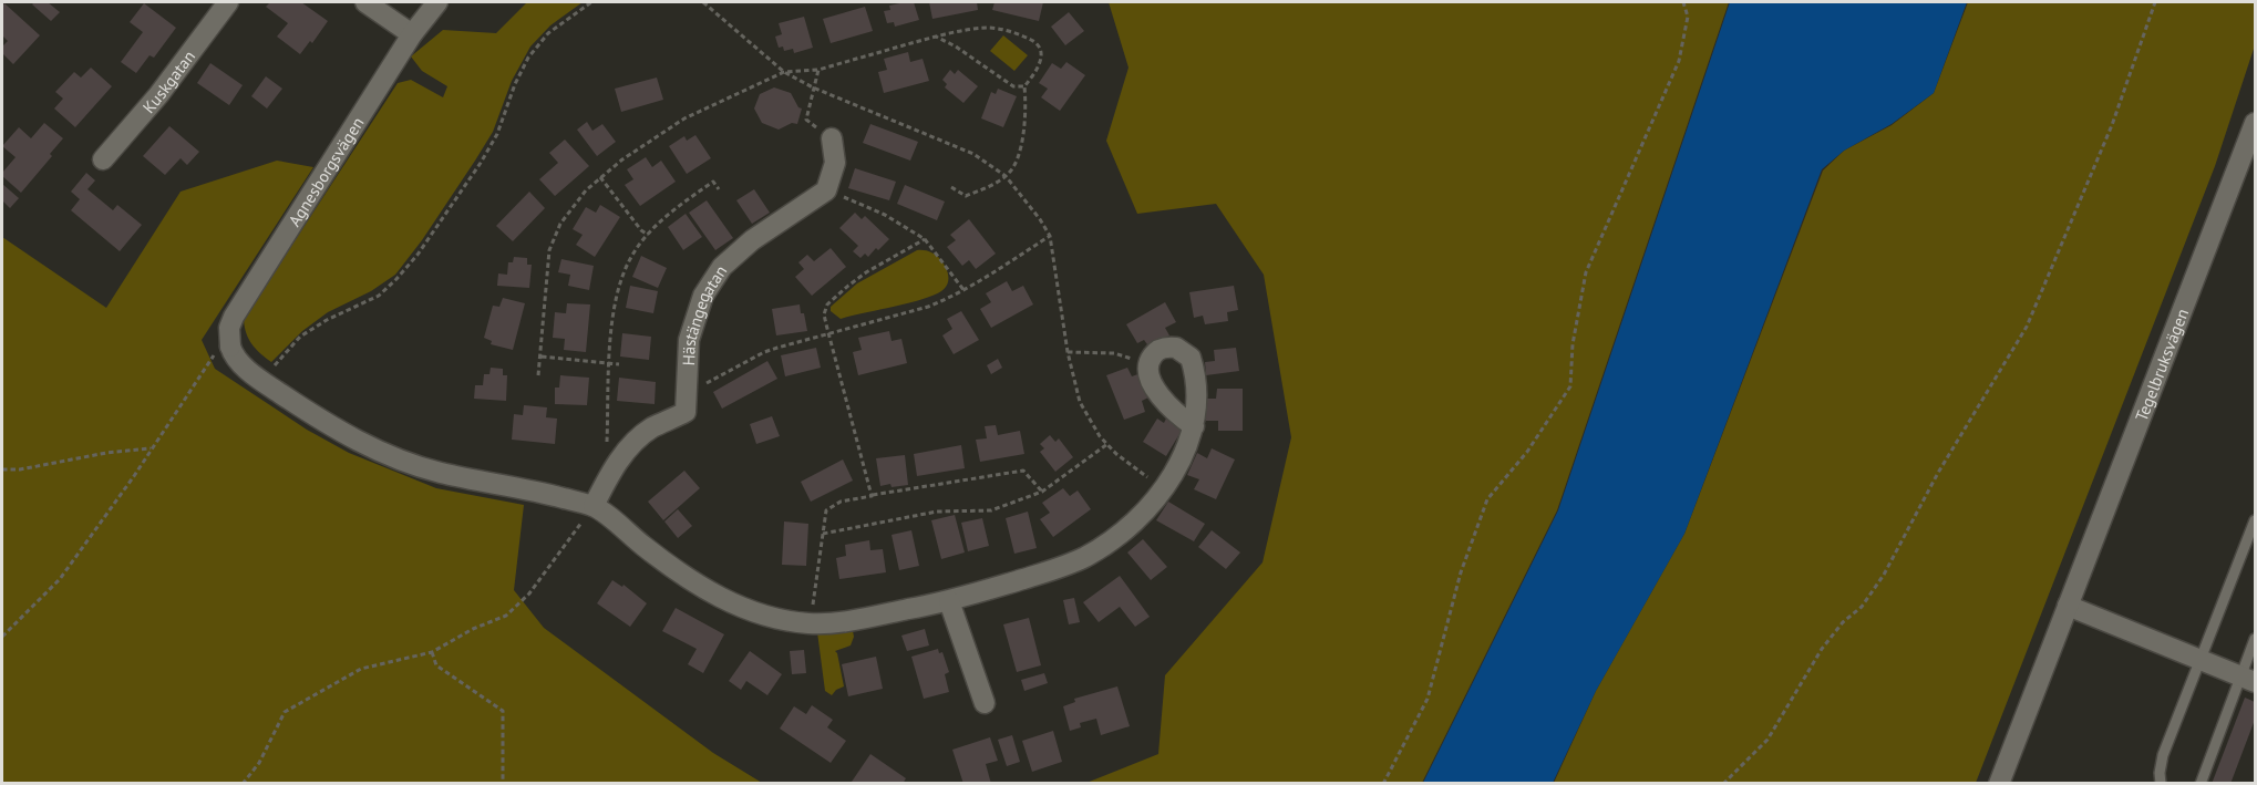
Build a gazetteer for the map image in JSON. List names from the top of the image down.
{
  "streets": {
    "street": [
      "Kuskgatan",
      "Agnesborgsvägen",
      "Hästängegatan",
      "Tegelbruksvägen"
    ]
  }
}
